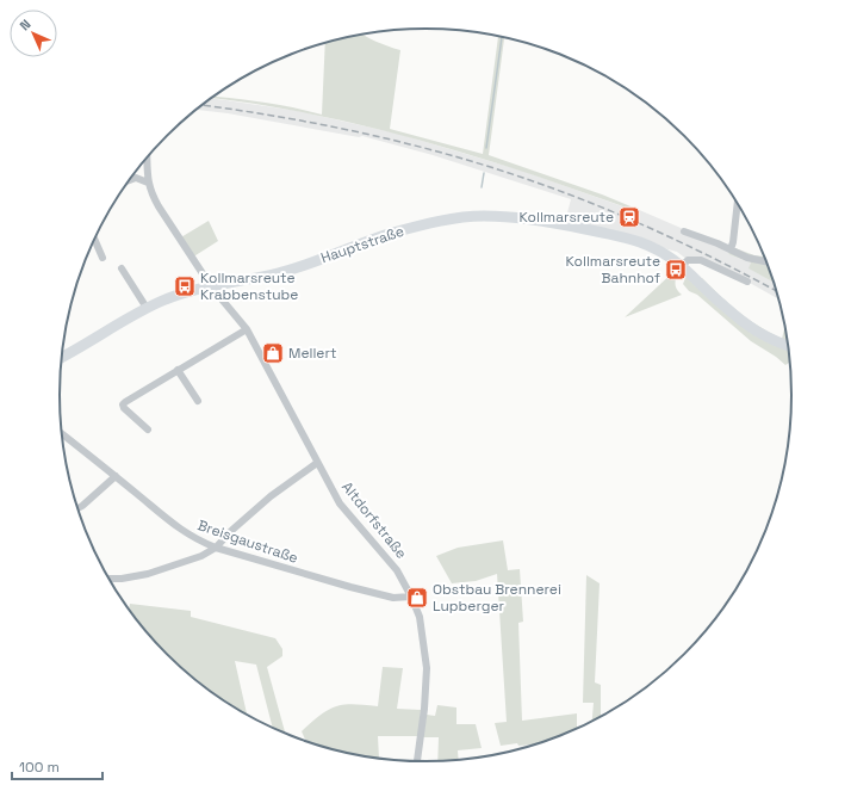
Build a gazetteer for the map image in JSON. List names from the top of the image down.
{
  "streets": {
    "main road": ["Hauptstraße"],
    "street": ["Altdorfstraße", "Breisgaustraße"]
  },
  "crossings": [
    ["Hauptstraße", "Altdorfstraße"],
    ["Altdorfstraße", "Breisgaustraße"]
  ],
  "places": {
    "station": ["Kollmarsreute"],
    "bus stop": ["Kollmarsreute Bahnhof", "Kollmarsreute Krabbenstube"],
    "shop": ["Mellert", "Obstbau Brennerei Lupberger"]
  },
  "scale_bar": "100 m",
  "north": "top left"
}
